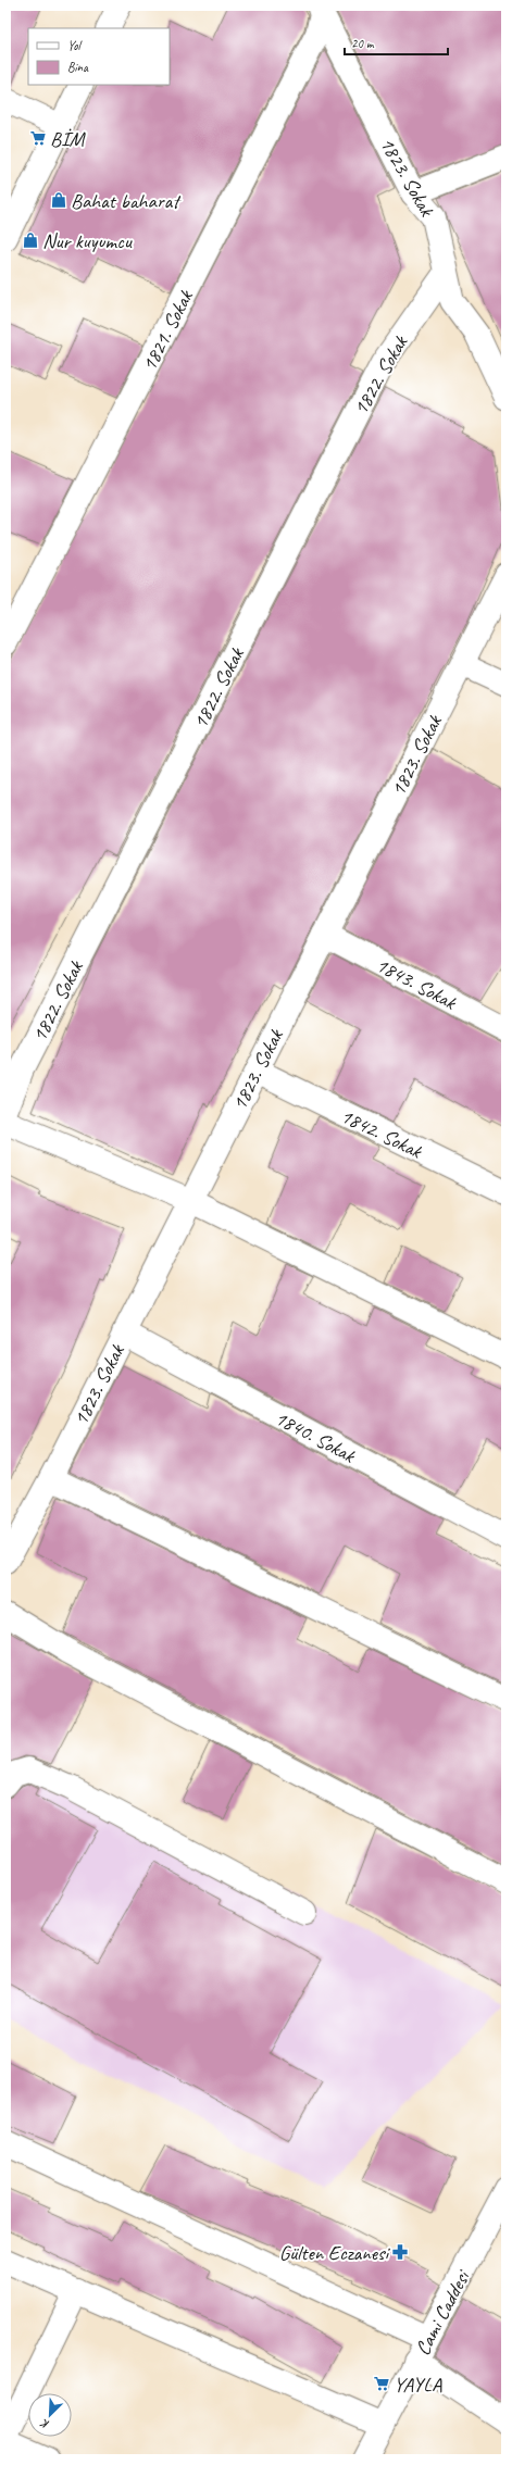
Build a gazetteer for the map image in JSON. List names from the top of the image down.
{
  "streets": {
    "street": [
      "1823. Sokak",
      "1821. Sokak",
      "1822. Sokak",
      "1843. Sokak",
      "1842. Sokak",
      "1840. Sokak",
      "Cami Caddesi"
    ]
  },
  "crossings": [
    ["1823. Sokak", "1821. Sokak"],
    ["1823. Sokak", "1822. Sokak"],
    ["1823. Sokak", "1843. Sokak"],
    ["1823. Sokak", "1842. Sokak"],
    ["1823. Sokak", "1840. Sokak"]
  ],
  "places": {
    "supermarket": ["BİM", "YAYLA"],
    "shop": ["Bahat baharat", "Nur kuyumcu"],
    "pharmacy": ["Gülten Eczanesi"]
  },
  "legend": ["Yol", "Bina"],
  "scale_bar": "20 m",
  "north": "bottom left"
}
